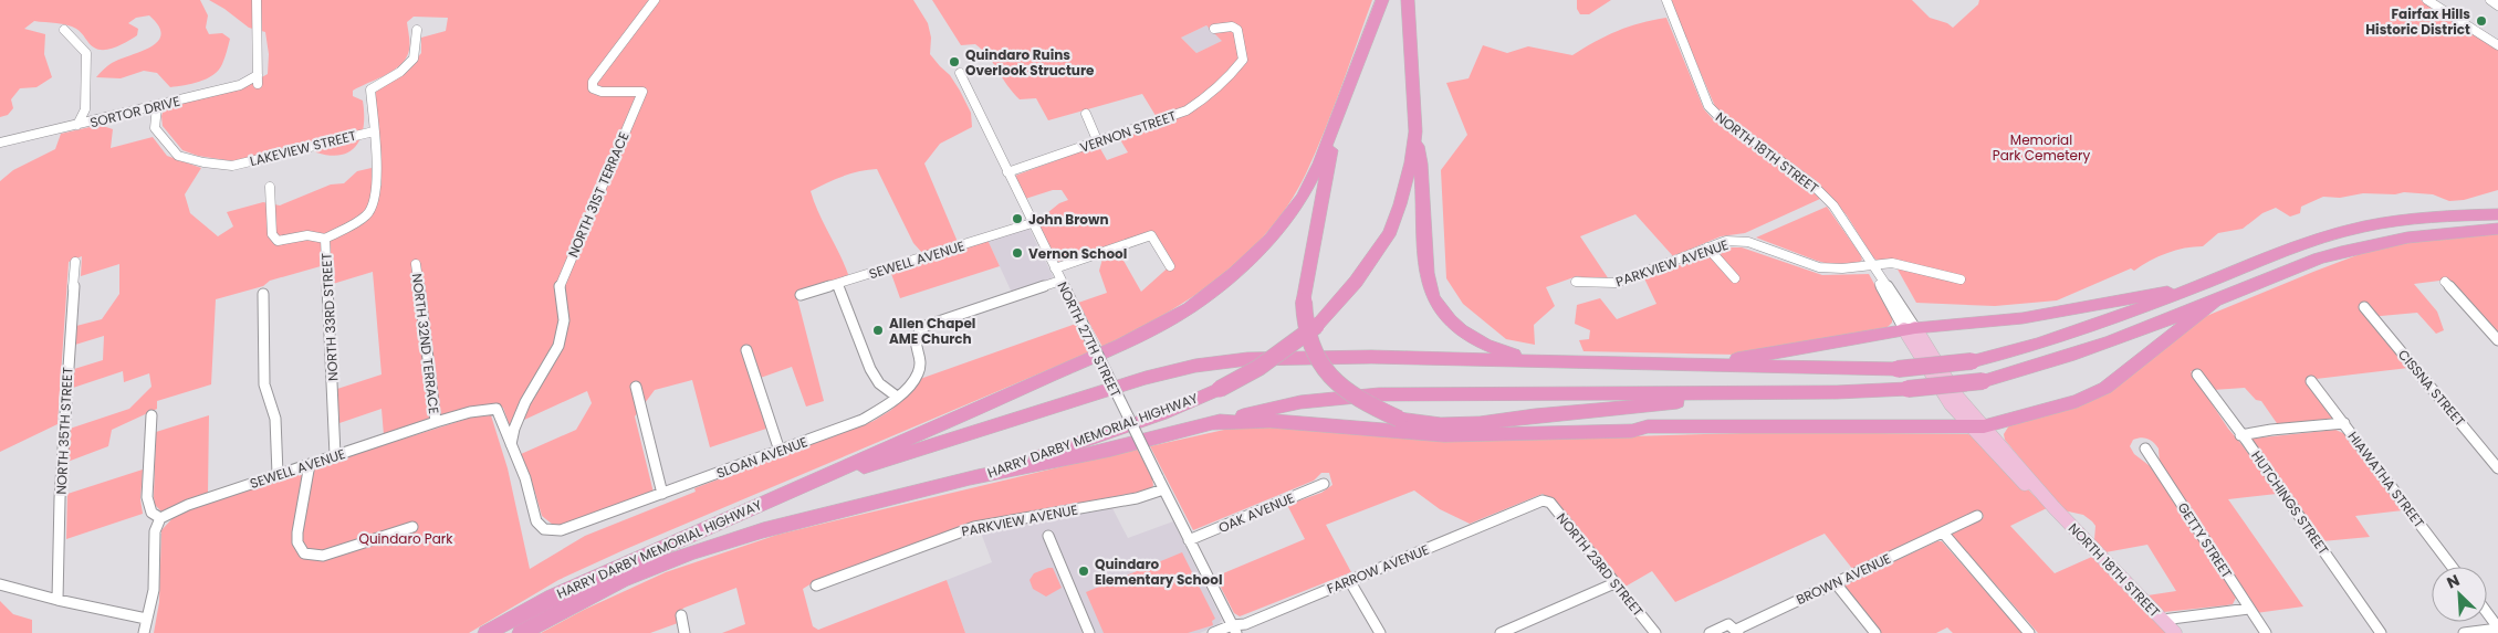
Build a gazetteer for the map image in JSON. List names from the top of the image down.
{
  "streets": {
    "highway": ["HARRY DARBY MEMORIAL HIGHWAY"],
    "main road": ["NORTH 18TH STREET"],
    "street": [
      "SORTOR DRIVE",
      "VERNON STREET",
      "LAKEVIEW STREET",
      "NORTH 31ST TERRACE",
      "SEWELL AVENUE",
      "PARKVIEW AVENUE",
      "NORTH 33RD STREET",
      "NORTH 27TH STREET",
      "NORTH 32ND TERRACE",
      "CISSNA STREET",
      "NORTH 35TH STREET",
      "SLOAN AVENUE",
      "HIAWATHA STREET",
      "HUTCHINGS STREET",
      "OAK AVENUE",
      "GETTY STREET",
      "NORTH 23RD STREET",
      "FARROW AVENUE",
      "BROWN AVENUE"
    ]
  },
  "crossings": [
    ["SORTOR DRIVE", "LAKEVIEW STREET"],
    ["VERNON STREET", "NORTH 27TH STREET"],
    ["LAKEVIEW STREET", "NORTH 33RD STREET"],
    ["NORTH 18TH STREET", "PARKVIEW AVENUE"],
    ["NORTH 31ST TERRACE", "SEWELL AVENUE"],
    ["NORTH 31ST TERRACE", "SLOAN AVENUE"],
    ["SEWELL AVENUE", "NORTH 33RD STREET"],
    ["SEWELL AVENUE", "NORTH 27TH STREET"],
    ["SEWELL AVENUE", "NORTH 32ND TERRACE"],
    ["SEWELL AVENUE", "SLOAN AVENUE"],
    ["PARKVIEW AVENUE", "NORTH 27TH STREET"],
    ["NORTH 27TH STREET", "SLOAN AVENUE"],
    ["NORTH 27TH STREET", "OAK AVENUE"],
    ["NORTH 27TH STREET", "FARROW AVENUE"],
    ["NORTH 23RD STREET", "FARROW AVENUE"]
  ],
  "parks": ["Memorial Park Cemetery", "Quindaro Park"],
  "places": [
    "Fairfax Hills Historic District",
    "Quindaro Ruins Overlook Structure",
    "John Brown",
    "Vernon School",
    "Allen Chapel AME Church",
    "Quindaro Elementary School"
  ],
  "north": "top left"
}
